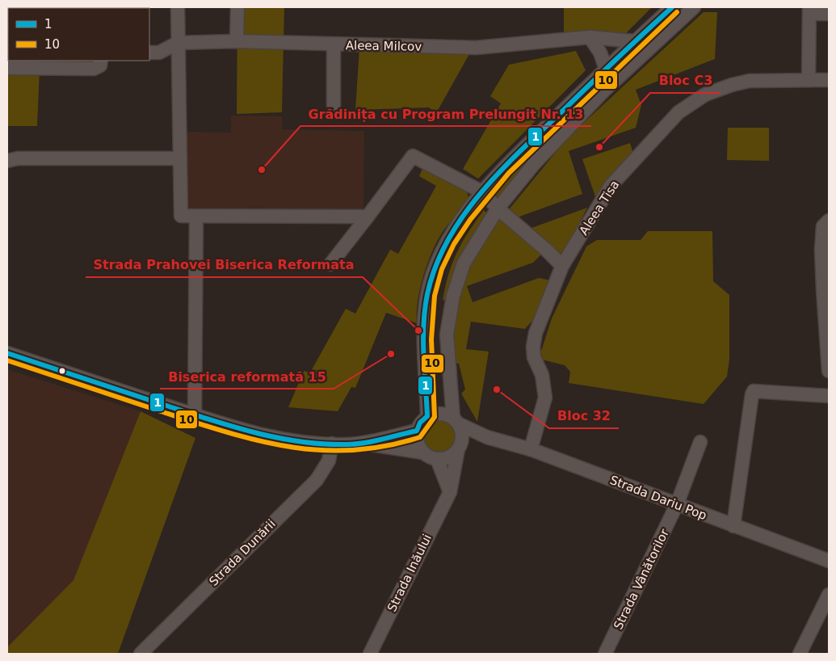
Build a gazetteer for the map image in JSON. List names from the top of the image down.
{
  "streets": {
    "street": [
      "Aleea Milcov",
      "Aleea Tisa",
      "Strada Dariu Pop",
      "Strada Dunării",
      "Strada Inăului",
      "Strada Vânătorilor"
    ]
  },
  "crossings": [
    ["Aleea Tisa", "Strada Dariu Pop"],
    ["Strada Dariu Pop", "Strada Inăului"],
    ["Strada Dariu Pop", "Strada Vânătorilor"]
  ],
  "places": [
    "Bloc C3",
    "Grădinița cu Program Prelungit Nr. 13",
    "Strada Prahovei Biserica Reformata",
    "Biserica reformată 15",
    "Bloc 32"
  ],
  "lines": ["transit line 1", "transit line 10"],
  "legend": ["1", "10"]
}
